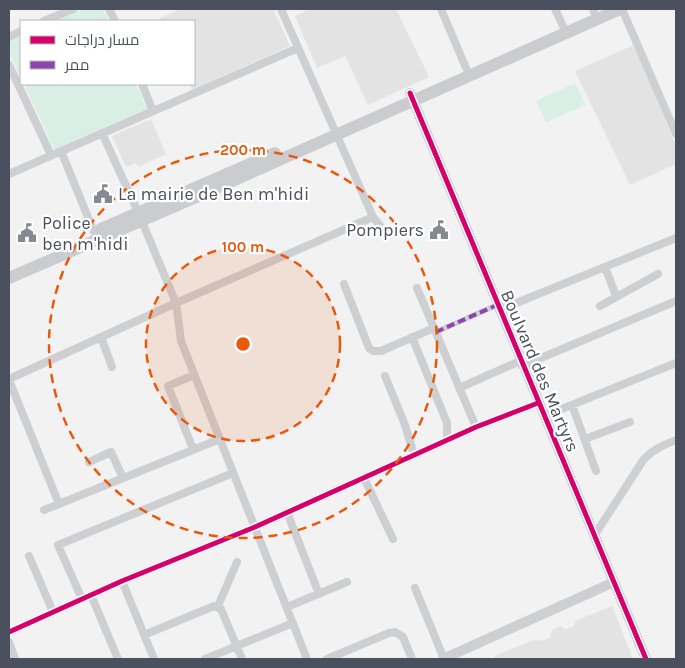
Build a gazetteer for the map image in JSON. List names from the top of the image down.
{
  "streets": {
    "street": ["Boulvard des Martyrs"]
  },
  "places": {
    "public building": ["La mairie de Ben m'hidi", "Pompiers", "Police ben m'hidi"]
  },
  "legend": ["مسار دراجات", "ممر"],
  "rings": ["200 m", "100 m"]
}
